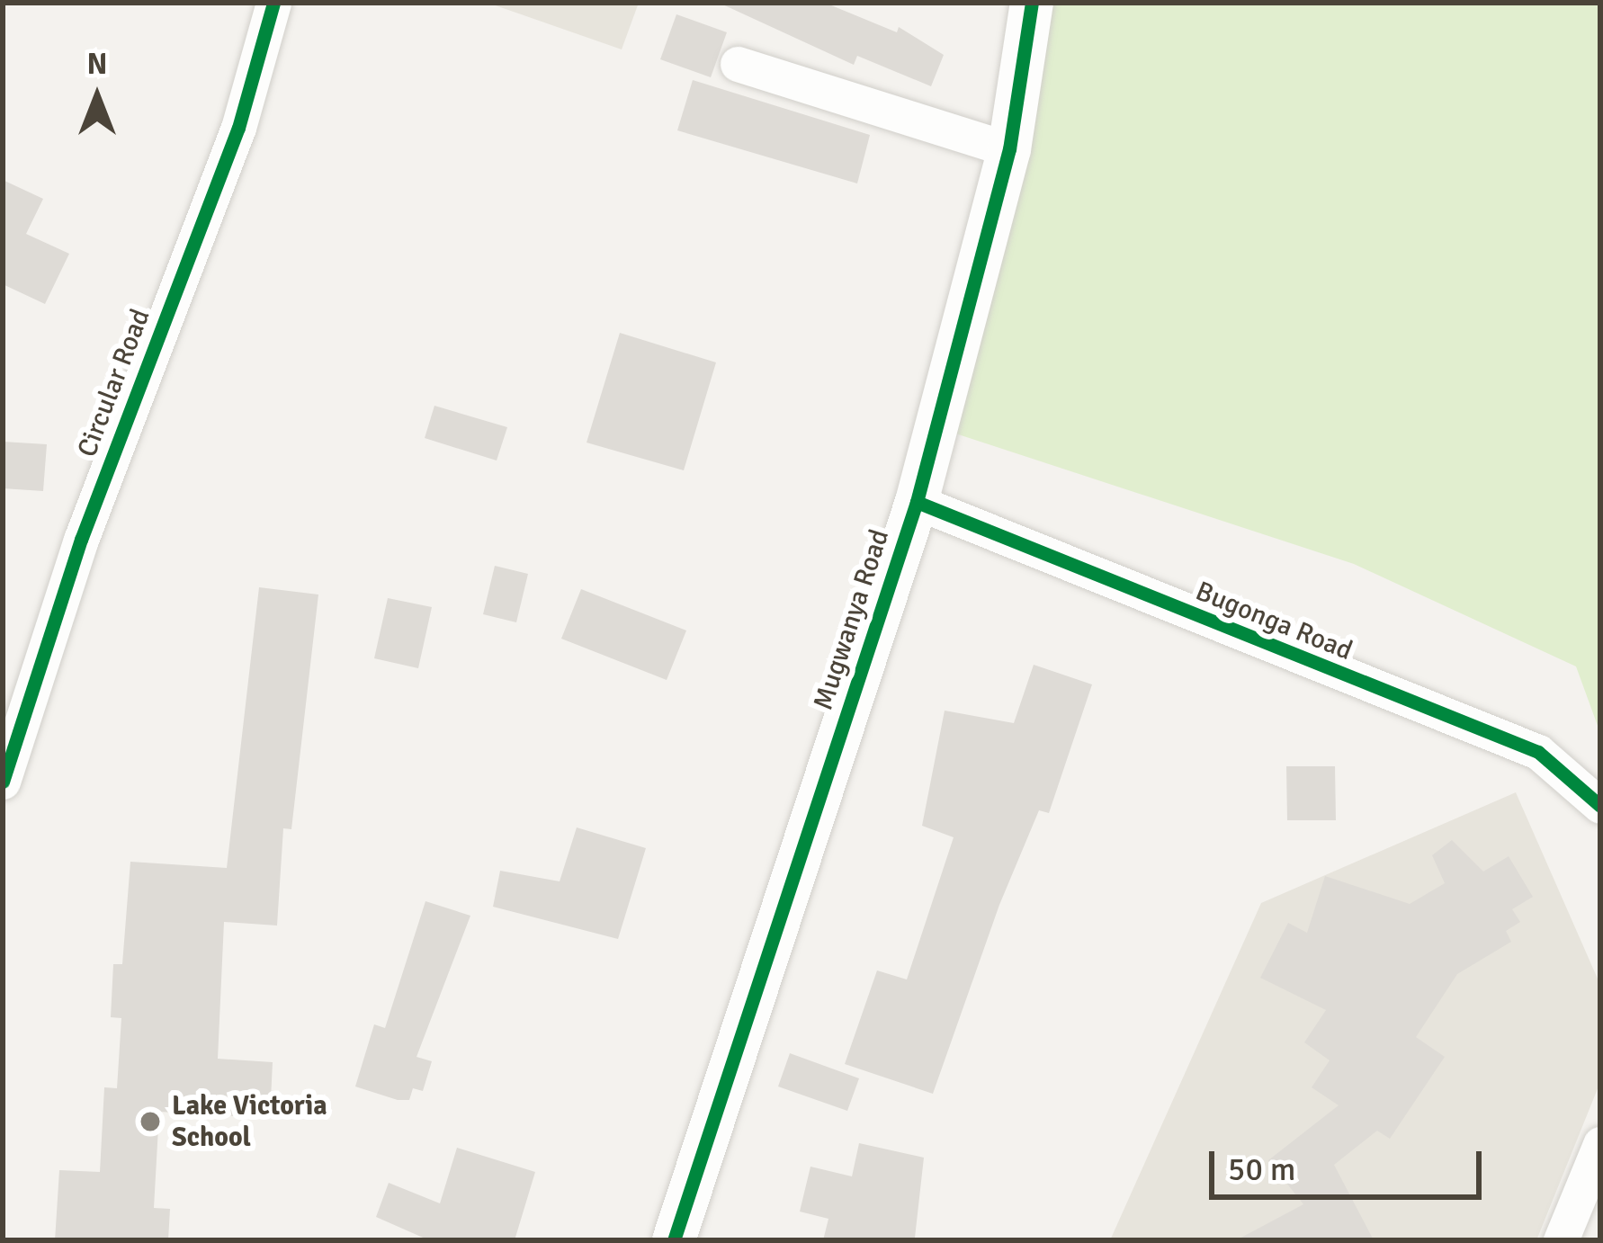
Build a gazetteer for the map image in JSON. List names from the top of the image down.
{
  "streets": {
    "street": ["Circular Road", "Mugwanya Road", "Bugonga Road"]
  },
  "crossings": [
    ["Mugwanya Road", "Bugonga Road"]
  ],
  "places": ["Lake Victoria School"],
  "scale_bar": "50 m",
  "north": "top"
}
